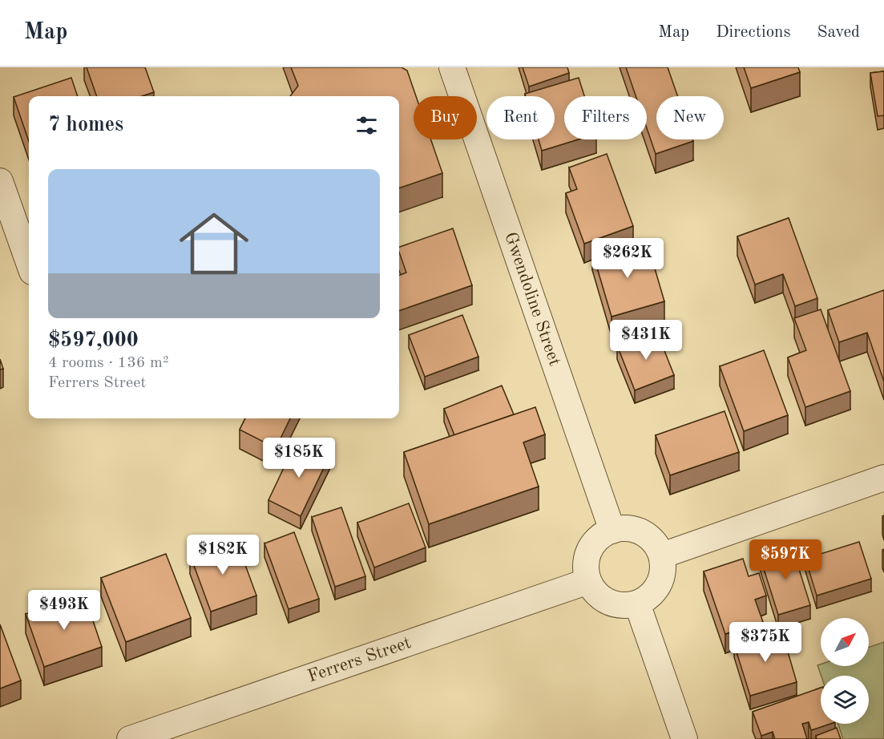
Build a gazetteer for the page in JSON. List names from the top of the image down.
{
  "streets": {
    "street": ["Gwendoline Street", "Ferrers Street"]
  },
  "crossings": [
    ["Gwendoline Street", "Ferrers Street"]
  ],
  "north": "top right",
  "page": {
    "header": "Map",
    "nav": ["Map", "Directions", "Saved"],
    "chip": [
      "Buy",
      "Rent",
      "Filters",
      "New"
    ],
    "heading": "7 homes",
    "list": [
      {
        "name": "$597,000",
        "note": "4 rooms · 136 m² · Ferrers Street"
      }
    ],
    "price": [
      "$262K",
      "$431K",
      "$185K",
      "$182K",
      "$597K",
      "$493K",
      "$375K"
    ]
  }
}
